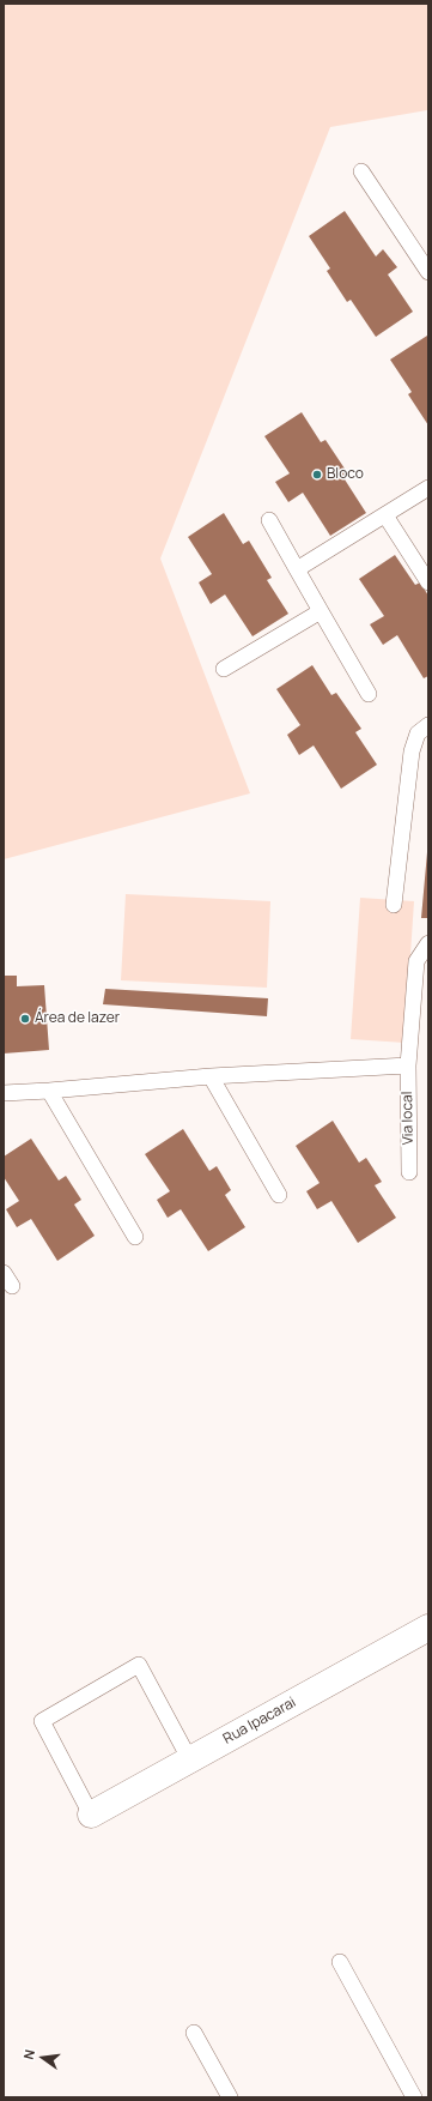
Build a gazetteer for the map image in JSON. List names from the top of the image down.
{
  "streets": {
    "street": ["Rua Ipacarai"],
    "lane": ["Via local"]
  },
  "places": ["Bloco", "Área de lazer"],
  "north": "left"
}
